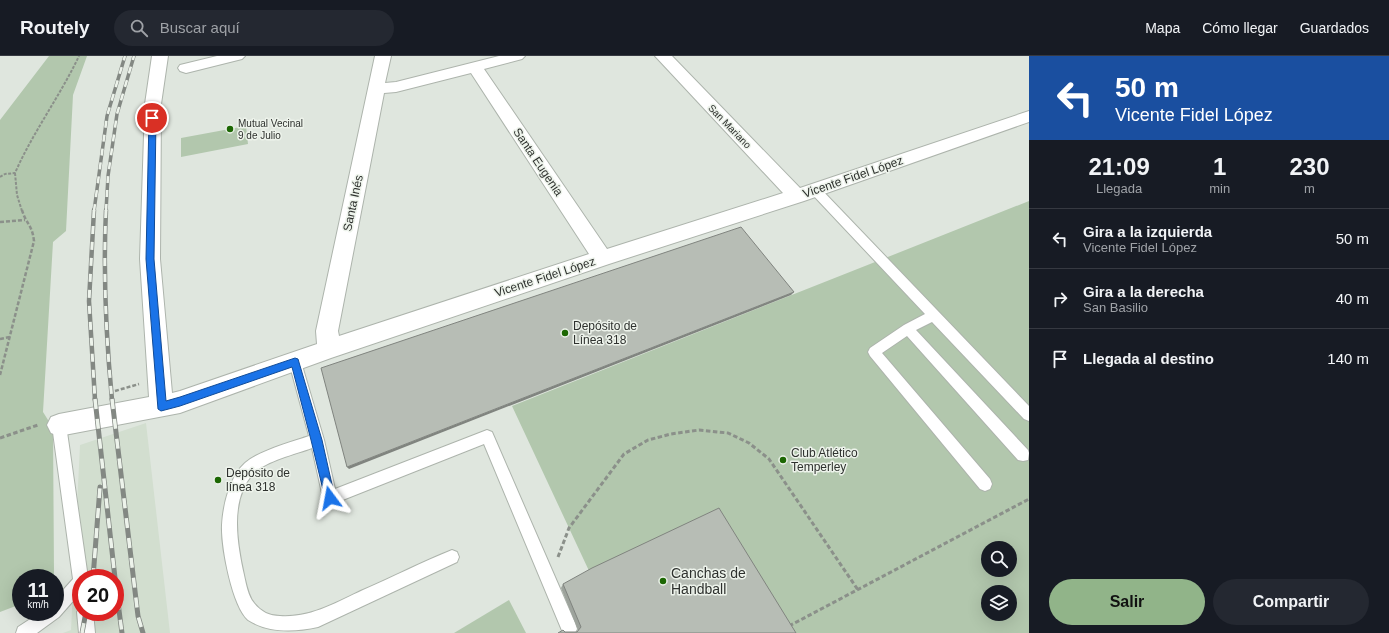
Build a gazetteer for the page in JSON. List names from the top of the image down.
{
  "streets": {
    "street": [
      "San Mariano",
      "Santa Eugenia",
      "Vicente Fidel López",
      "Santa Inés"
    ]
  },
  "crossings": [
    ["San Mariano", "Vicente Fidel López"],
    ["Santa Eugenia", "Vicente Fidel López"],
    ["Vicente Fidel López", "Santa Inés"]
  ],
  "places": [
    "Mutual Vecinal 9 de Julio",
    "Depósito de Línea 318",
    "Club Atlético Temperley",
    "Depósito de línea 318",
    "Canchas de Handball"
  ],
  "page": {
    "header": "Routely",
    "search": "Buscar aquí",
    "nav": ["Mapa", "Cómo llegar", "Guardados"],
    "turn": ["50 m", "Vicente Fidel López"],
    "eta": [
      "21:09",
      "Llegada",
      "1",
      "min",
      "230",
      "m"
    ],
    "list": [
      {
        "name": "Gira a la izquierda",
        "note": "Vicente Fidel López",
        "value": "50 m"
      },
      {
        "name": "Gira a la derecha",
        "note": "San Basilio",
        "value": "40 m"
      },
      {
        "name": "Llegada al destino",
        "value": "140 m"
      }
    ],
    "speed": "11 km/h",
    "limit": "20",
    "buttons": ["Salir", "Compartir"]
  }
}
